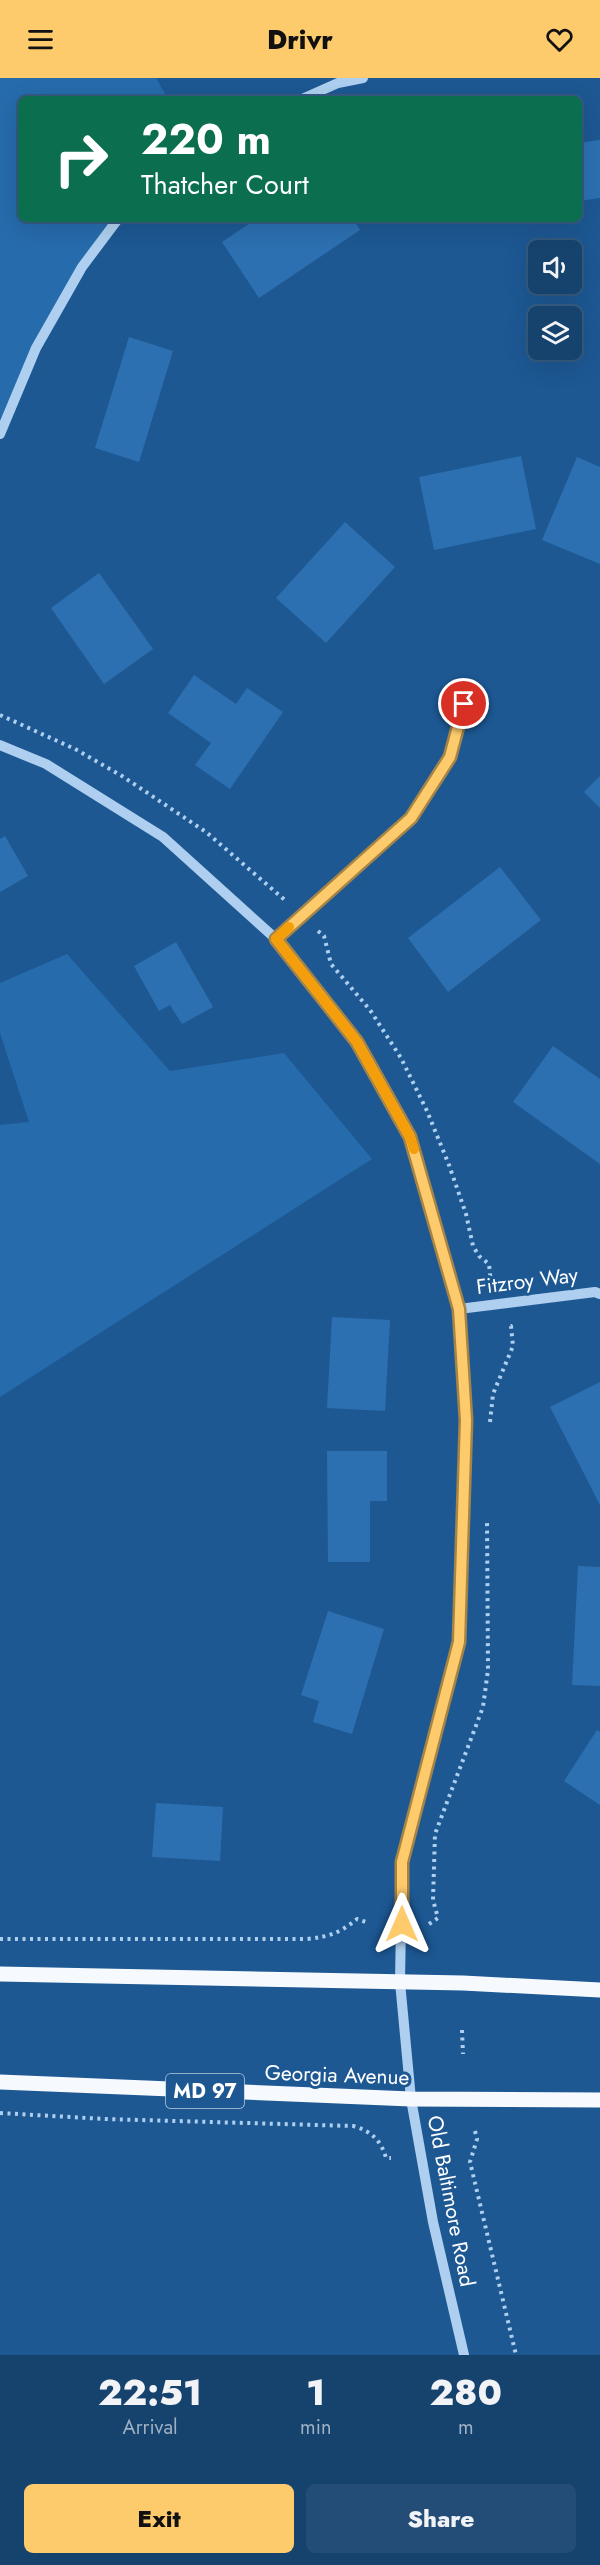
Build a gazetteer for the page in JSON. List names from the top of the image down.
{
  "streets": {
    "main road": ["Georgia Avenue", "MD 97"],
    "street": ["Fitzroy Way", "Old Baltimore Road"]
  },
  "crossings": [
    ["Fitzroy Way", "Old Baltimore Road"],
    ["Georgia Avenue", "Old Baltimore Road"]
  ],
  "page": {
    "header": "Drivr",
    "turn": ["220 m", "Thatcher Court"],
    "eta": [
      "22:51",
      "Arrival",
      "1",
      "min",
      "280",
      "m"
    ],
    "buttons": ["Exit", "Share"]
  }
}
